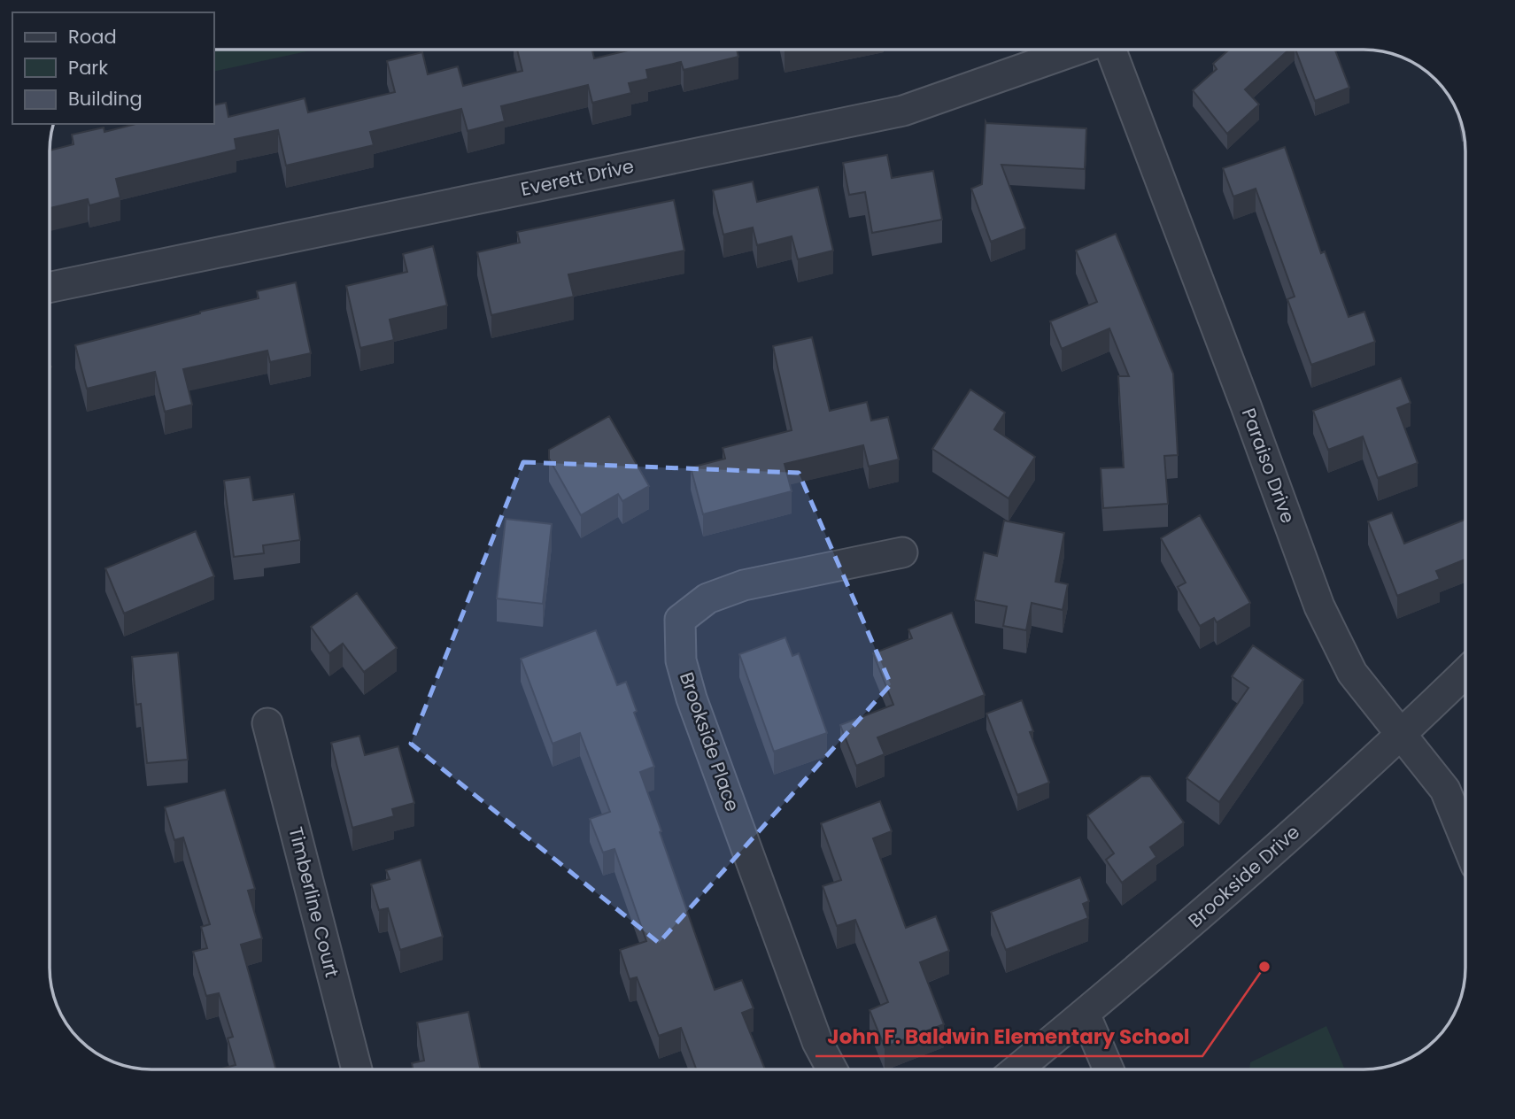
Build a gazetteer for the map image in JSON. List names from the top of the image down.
{
  "streets": {
    "street": [
      "Everett Drive",
      "Paraiso Drive",
      "Brookside Place",
      "Brookside Drive",
      "Timberline Court"
    ]
  },
  "crossings": [
    ["Paraiso Drive", "Brookside Drive"]
  ],
  "places": ["John F. Baldwin Elementary School"],
  "legend": ["Road", "Park", "Building"]
}
